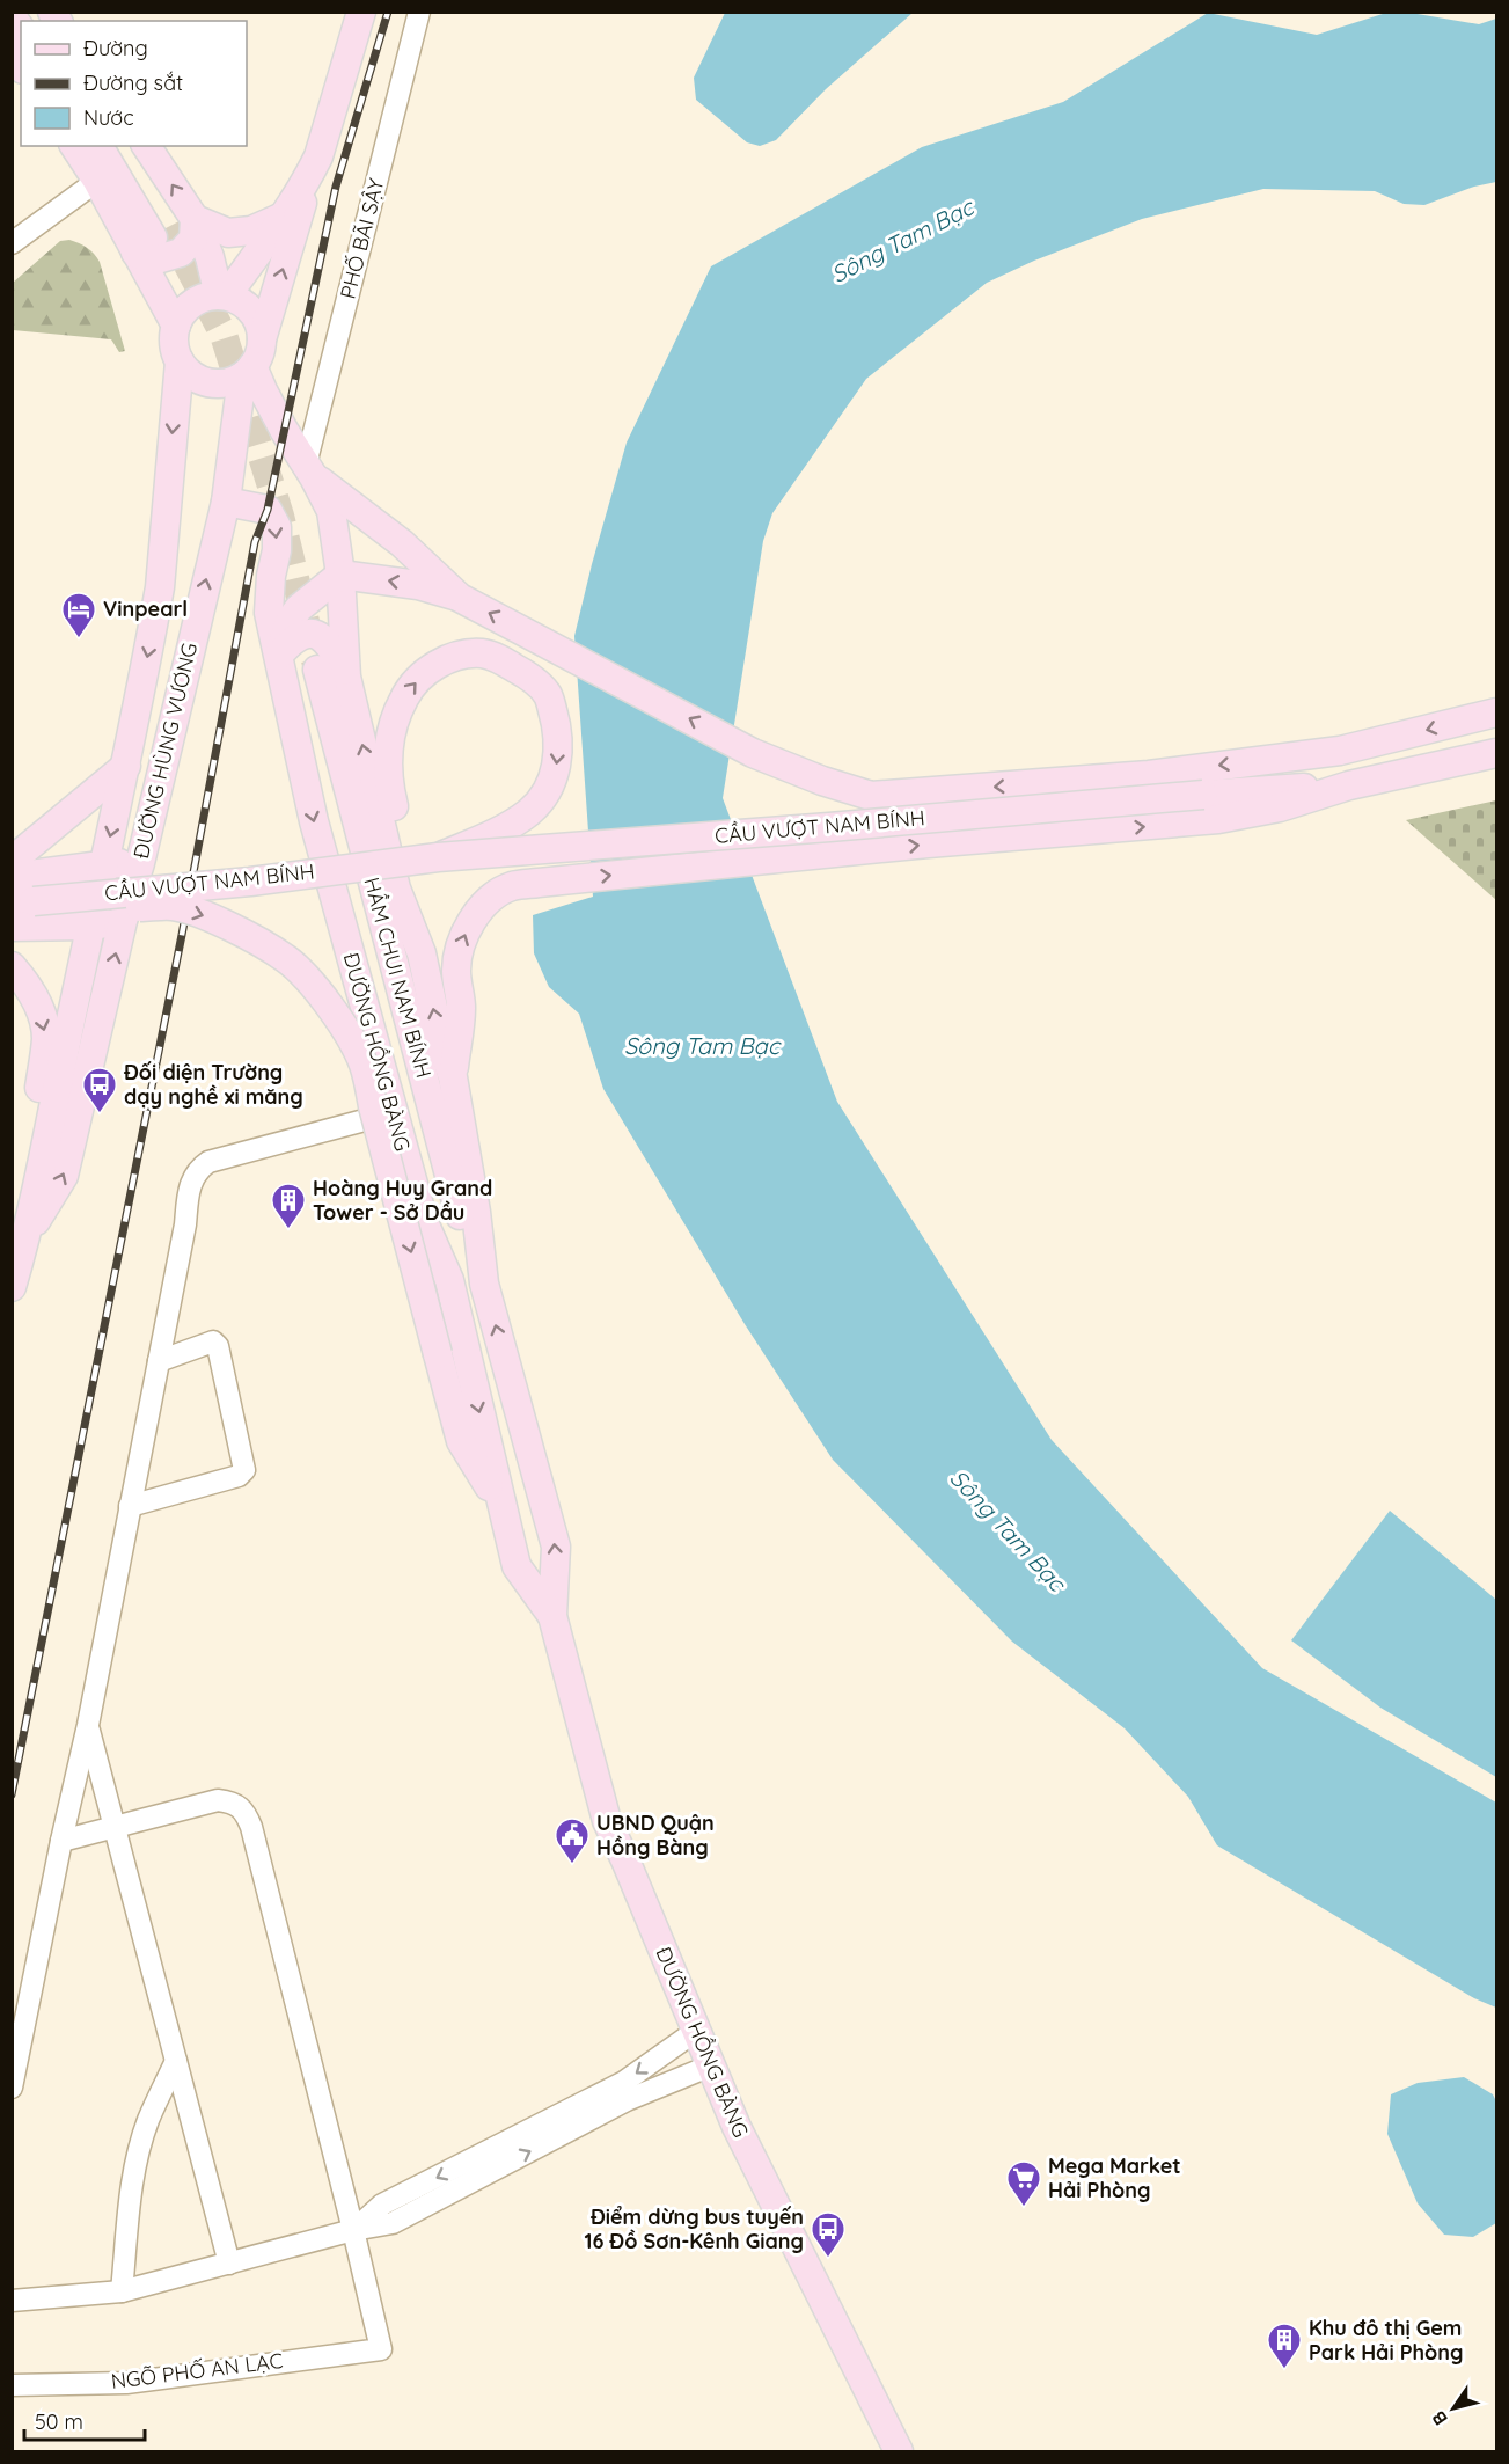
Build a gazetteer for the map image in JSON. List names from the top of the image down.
{
  "streets": {
    "main road": [
      "ĐƯỜNG HÙNG VƯƠNG",
      "CẦU VƯỢT NAM BÍNH",
      "HẦM CHUI NAM BÍNH",
      "ĐƯỜNG HỒNG BÀNG"
    ],
    "street": ["PHỐ BÃI SẬY", "NGÕ PHỐ AN LẠC"]
  },
  "crossings": [
    ["PHỐ BÃI SẬY", "ĐƯỜNG HỒNG BÀNG"],
    ["ĐƯỜNG HÙNG VƯƠNG", "ĐƯỜNG HỒNG BÀNG"],
    ["CẦU VƯỢT NAM BÍNH", "ĐƯỜNG HỒNG BÀNG"],
    ["HẦM CHUI NAM BÍNH", "ĐƯỜNG HỒNG BÀNG"]
  ],
  "water": ["Sông Tam Bạc"],
  "places": {
    "hotel": ["Vinpearl"],
    "bus stop": ["Đối diện Trường dạy nghề xi măng", "Điểm dừng bus tuyến 16 Đồ Sơn-Kênh Giang"],
    "building": ["Hoàng Huy Grand Tower - Sở Dầu", "Khu đô thị Gem Park Hải Phòng"],
    "public building": ["UBND Quận Hồng Bàng"],
    "supermarket": ["Mega Market Hải Phòng"]
  },
  "legend": ["Đường", "Đường sắt", "Nước"],
  "scale_bar": "50 m",
  "north": "bottom left"
}
